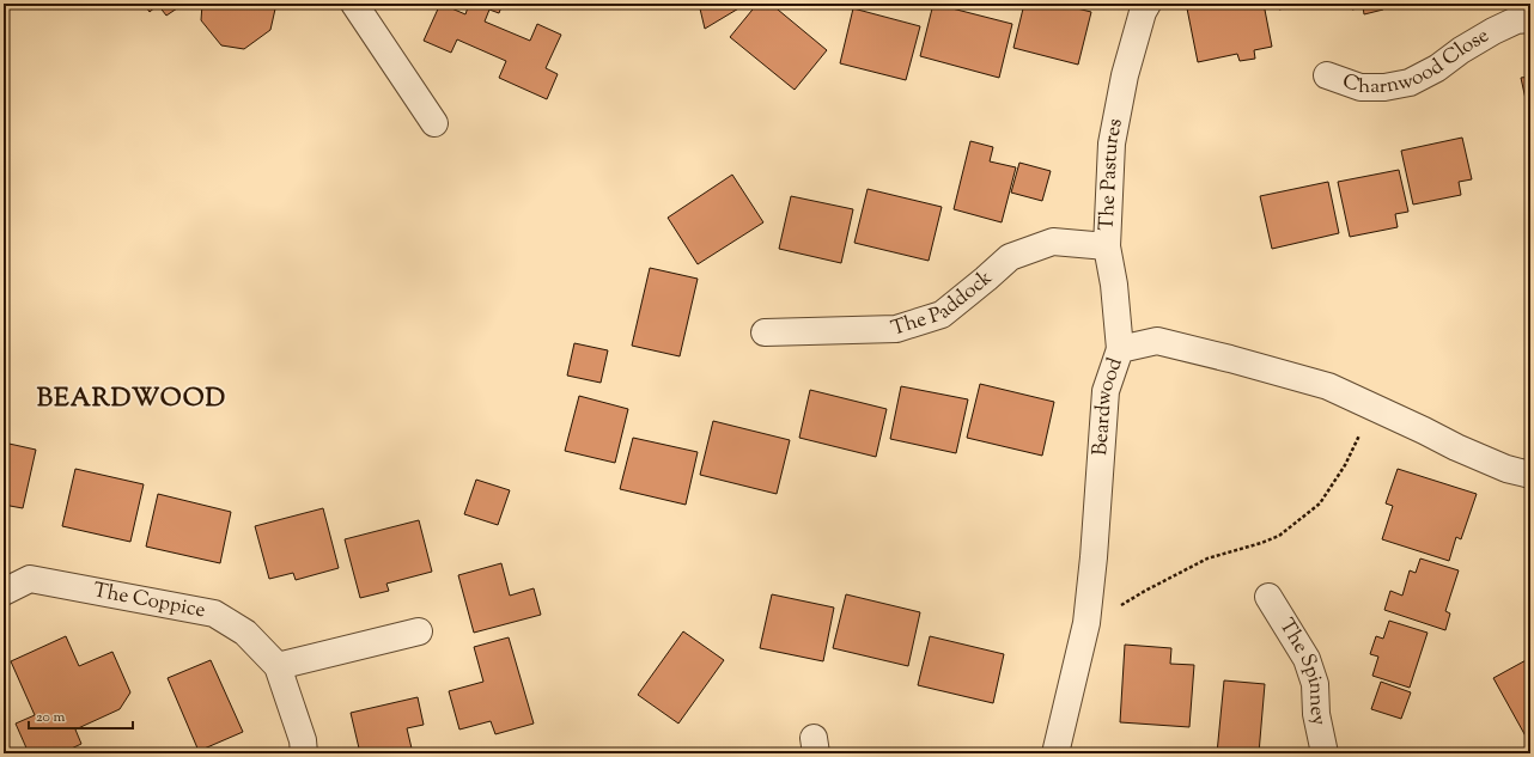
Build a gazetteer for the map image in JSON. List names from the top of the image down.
{
  "streets": {
    "street": [
      "Charnwood Close",
      "The Pastures",
      "The Paddock",
      "Beardwood",
      "The Coppice",
      "The Spinney"
    ]
  },
  "crossings": [
    ["The Pastures", "The Paddock"],
    ["The Pastures", "Beardwood"]
  ],
  "districts": ["BEARDWOOD"],
  "scale_bar": "20 m"
}
